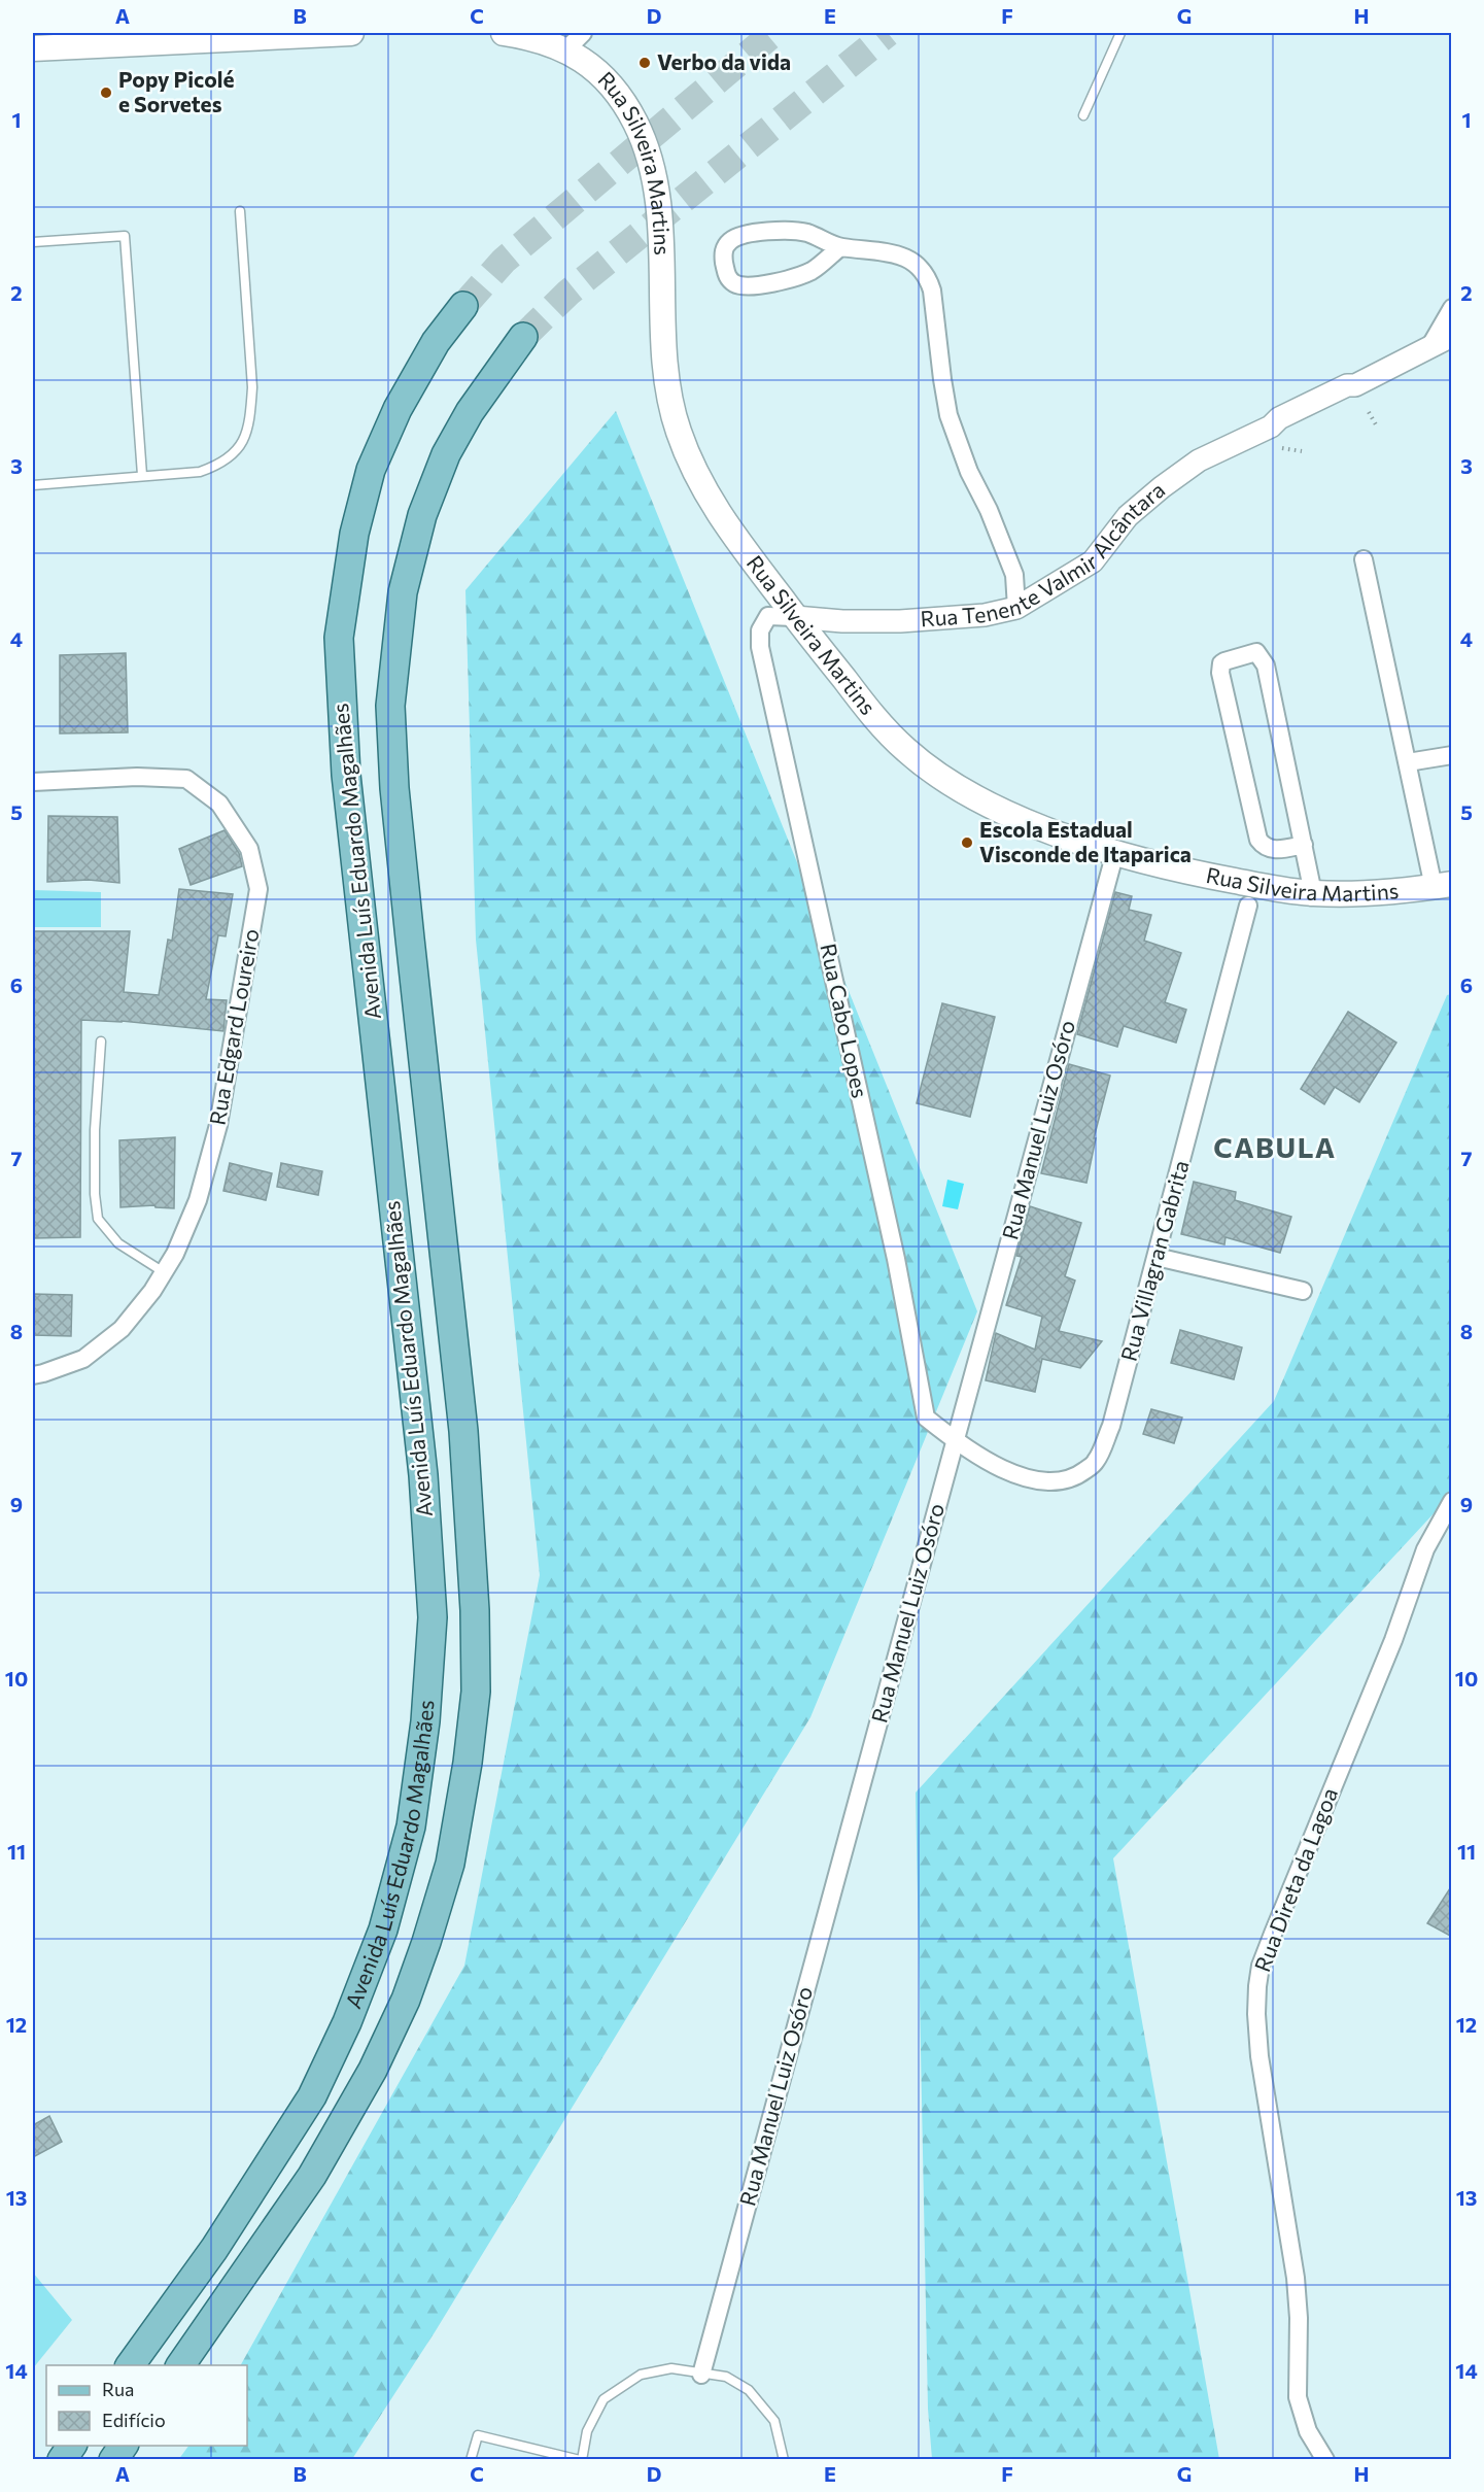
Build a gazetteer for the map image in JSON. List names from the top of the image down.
{
  "streets": {
    "main road": ["Rua Silveira Martins", "Avenida Luís Eduardo Magalhães"],
    "street": [
      "Rua Tenente Valmir Alcântara",
      "Rua Cabo Lopes",
      "Rua Edgard Loureiro",
      "Rua Manuel Luiz Osóro",
      "Rua Villagran Gabrita",
      "Rua Direta da Lagoa"
    ]
  },
  "crossings": [
    ["Rua Silveira Martins", "Rua Tenente Valmir Alcântara"],
    ["Rua Silveira Martins", "Rua Cabo Lopes"],
    ["Rua Silveira Martins", "Rua Manuel Luiz Osóro"],
    ["Rua Tenente Valmir Alcântara", "Rua Cabo Lopes"],
    ["Rua Cabo Lopes", "Rua Manuel Luiz Osóro"],
    ["Rua Cabo Lopes", "Rua Villagran Gabrita"],
    ["Rua Manuel Luiz Osóro", "Rua Villagran Gabrita"]
  ],
  "districts": ["CABULA"],
  "places": ["Verbo da vida", "Popy Picolé e Sorvetes", "Escola Estadual Visconde de Itaparica"],
  "legend": ["Rua", "Edifício"],
  "grid": {
    "columns": [
      "A",
      "B",
      "C",
      "D",
      "E",
      "F",
      "G",
      "H"
    ],
    "rows": [
      "1",
      "2",
      "3",
      "4",
      "5",
      "6",
      "7",
      "8",
      "9",
      "10",
      "11",
      "12",
      "13",
      "14"
    ]
  }
}
